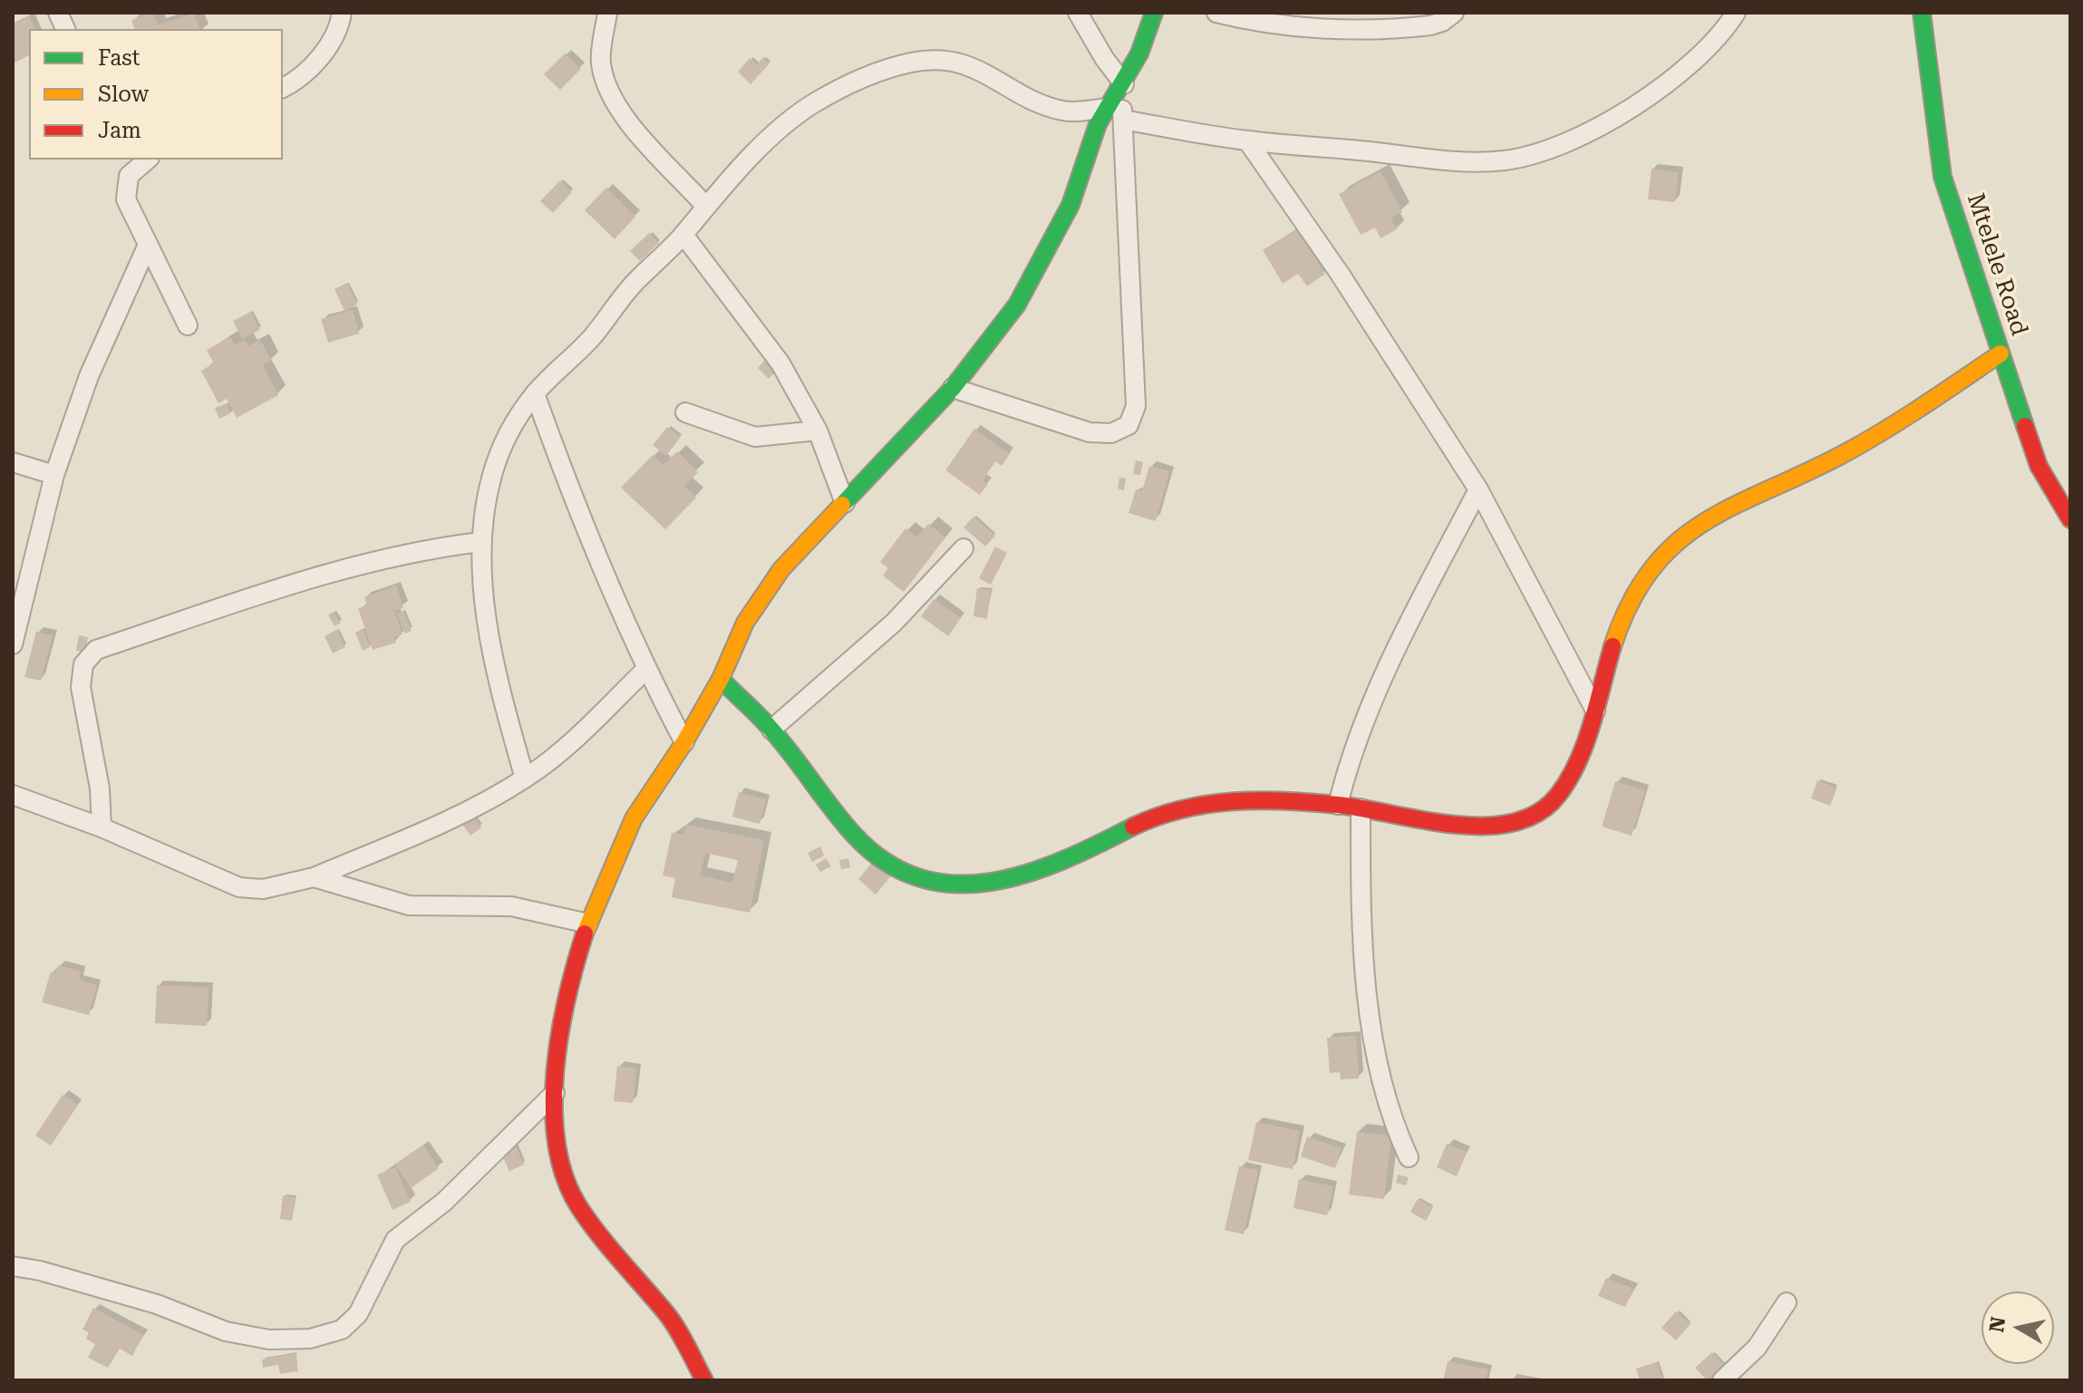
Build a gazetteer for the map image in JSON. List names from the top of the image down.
{
  "streets": {
    "street": ["Mtelele Road"]
  },
  "legend": ["Fast", "Slow", "Jam"],
  "north": "left"
}
